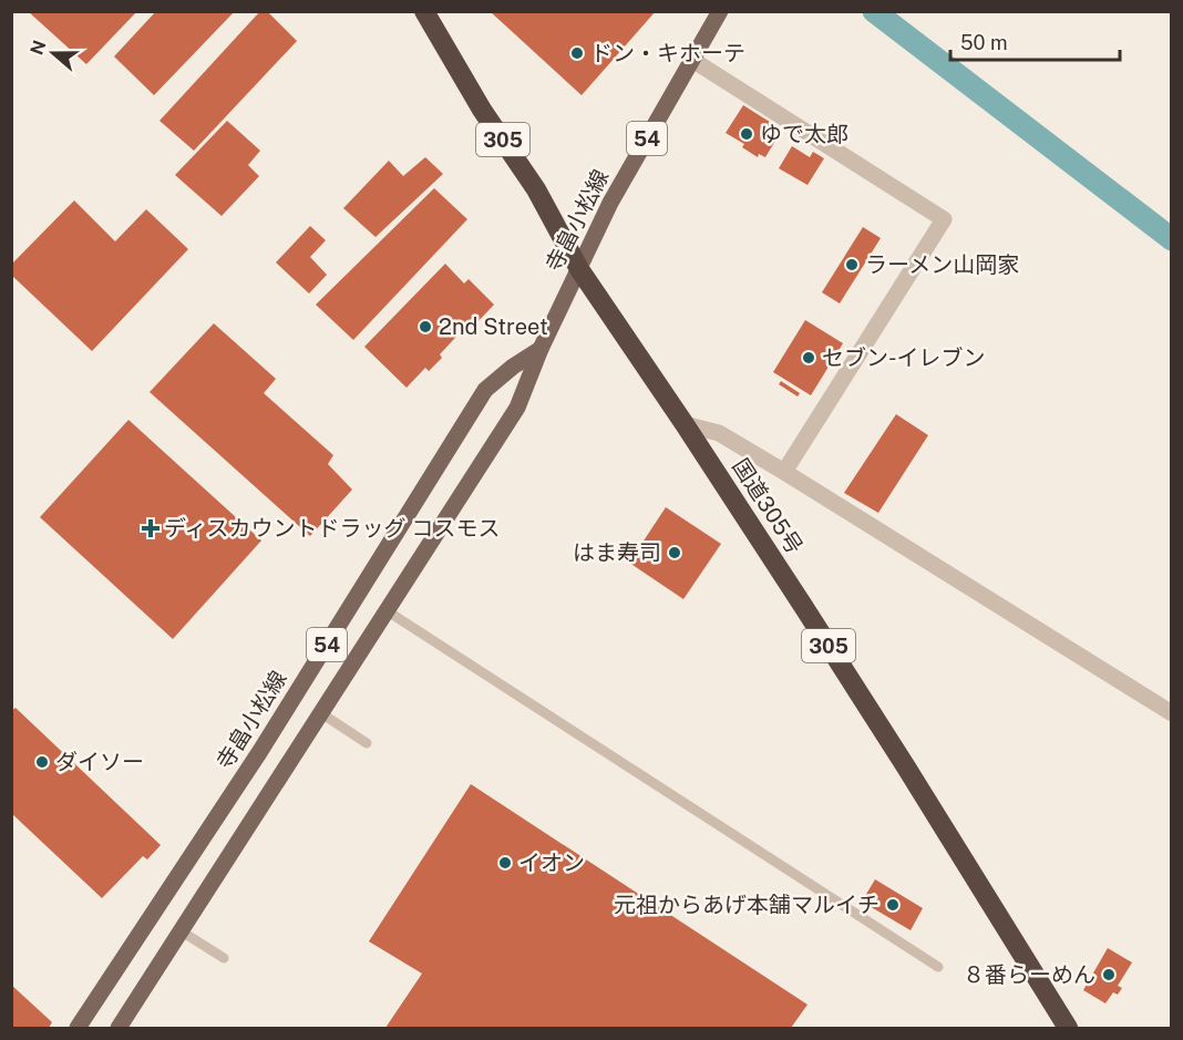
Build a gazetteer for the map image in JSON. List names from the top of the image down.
{
  "streets": {
    "highway": ["305", "国道305号"],
    "main road": ["54", "寺畠小松線"]
  },
  "crossings": [
    ["寺畠小松線", "国道305号"]
  ],
  "places": {
    "other": [
      "ドン・キホーテ",
      "ゆで太郎",
      "ラーメン山岡家",
      "2nd Street",
      "セブン-イレブン",
      "はま寿司",
      "ダイソー",
      "イオン",
      "元祖からあげ本舗マルイチ",
      "８番らーめん"
    ],
    "health": ["ディスカウントドラッグ コスモス"]
  },
  "scale_bar": "50 m",
  "north": "left"
}
